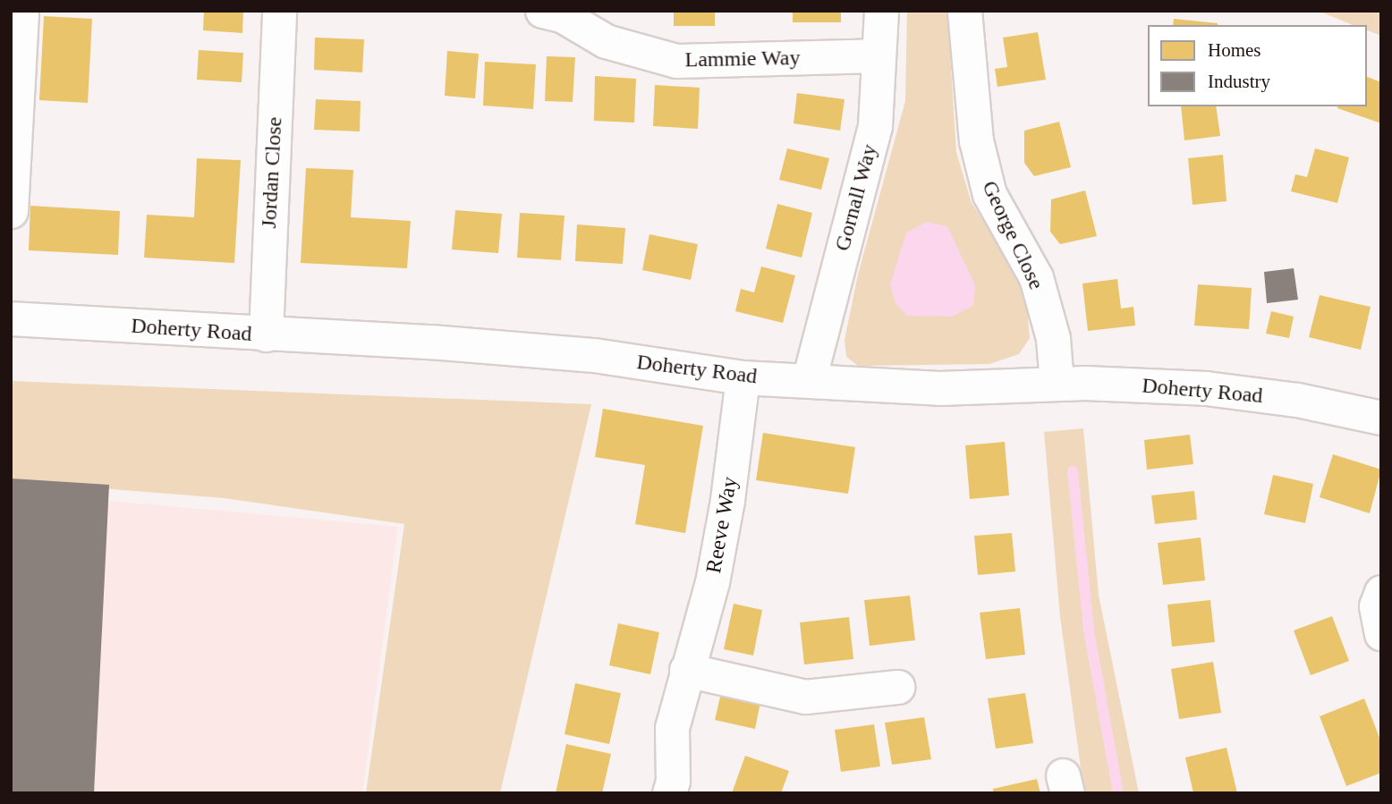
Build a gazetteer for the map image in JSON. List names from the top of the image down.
{
  "streets": {
    "street": [
      "Lammie Way",
      "Jordan Close",
      "Gornall Way",
      "George Close",
      "Doherty Road",
      "Reeve Way"
    ]
  },
  "crossings": [
    ["Lammie Way", "Gornall Way"],
    ["Jordan Close", "Doherty Road"],
    ["Gornall Way", "Doherty Road"],
    ["George Close", "Doherty Road"],
    ["Doherty Road", "Reeve Way"]
  ],
  "legend": ["Homes", "Industry"]
}
